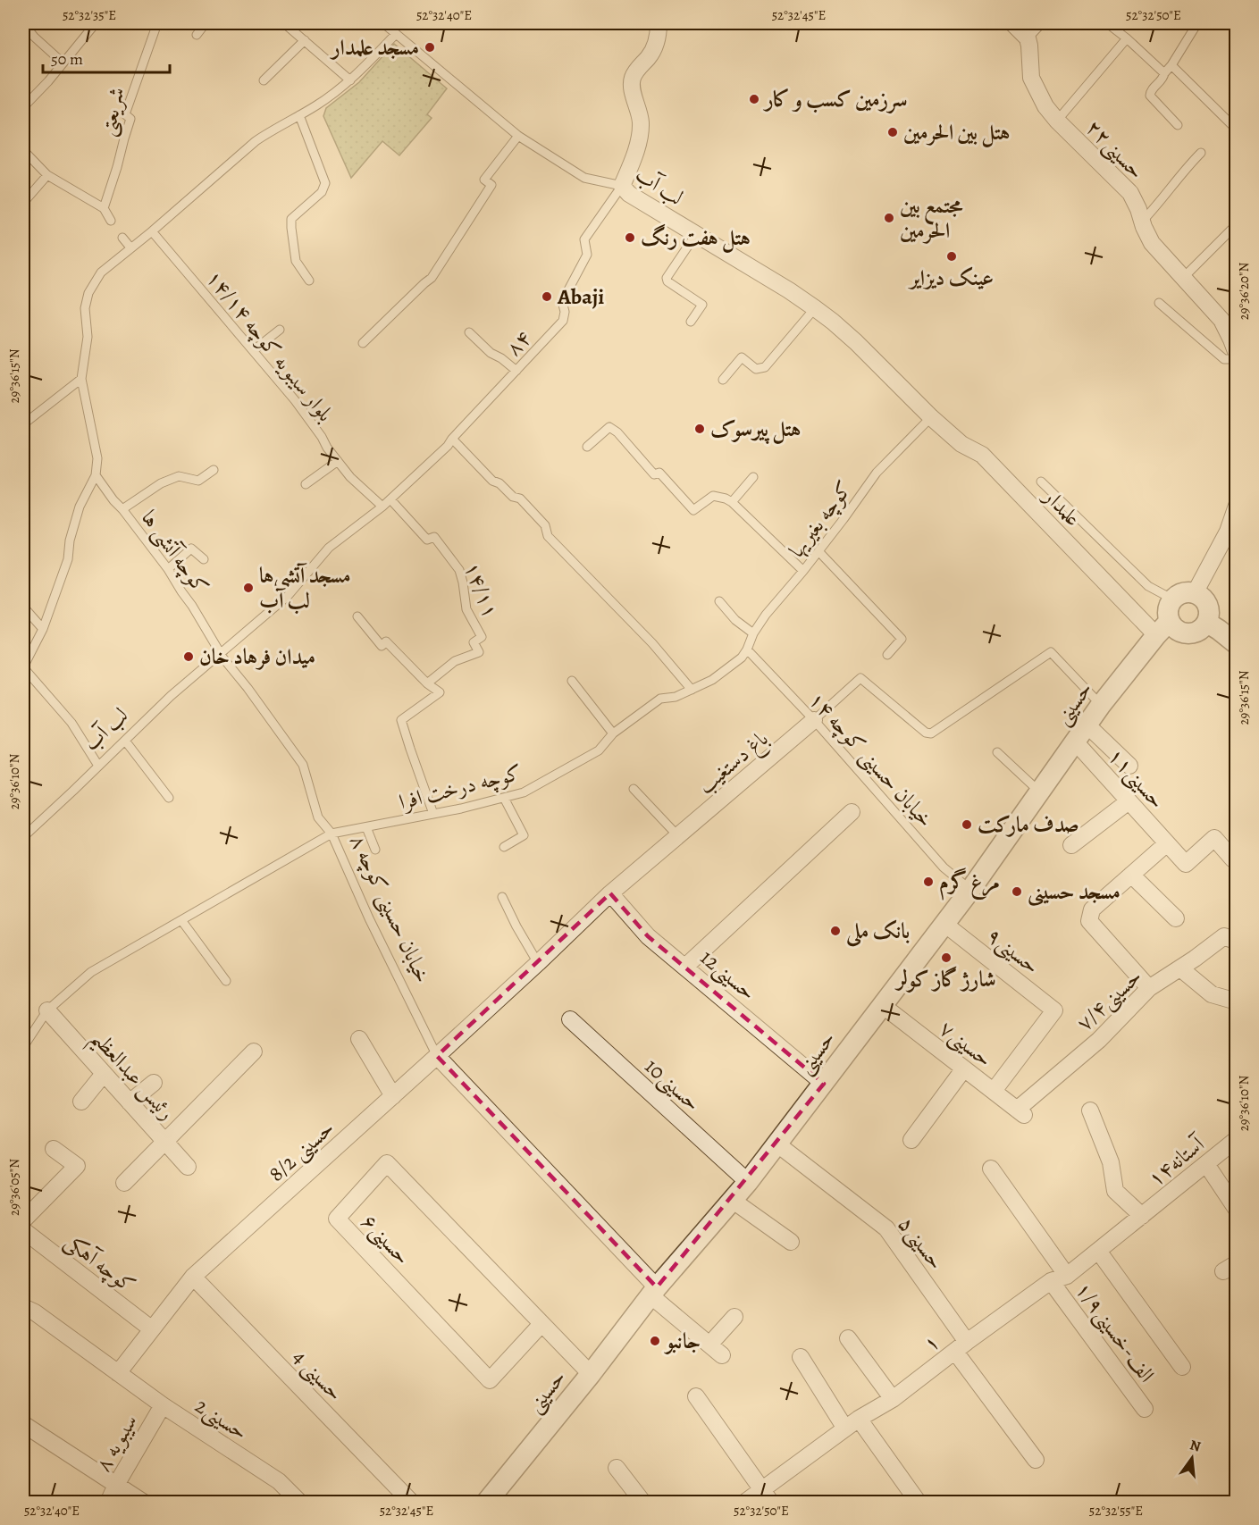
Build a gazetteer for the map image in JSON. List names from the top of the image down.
{
  "streets": {
    "street": [
      "حسینی۲۲",
      "لب آب",
      "علمدار",
      "حسینی",
      "باغ دستغیب",
      "حسینی۱۱",
      "خیابان حسینی کوچه ۸",
      "حسینی۹",
      "حسینی12",
      "حسینی۷/۴",
      "حسینی۷",
      "رئیس عبدالعظیم",
      "حسینی10",
      "8/2 حسینی",
      "آستانه۱۴",
      "حسینی۶",
      "حسینی۵",
      "کوچه آهکی",
      "الف-خسینی۱/۹",
      "۱",
      "حسینی 4",
      "حسینی2",
      "سیبویه ۸"
    ],
    "lane": [
      "شریعتی",
      "۸۴",
      "بلوار سیبویه کوچه ۱۴/۱۴",
      "کوچه بغیریها",
      "کوچه آتشی ها",
      "۱۴/۱۱",
      "خیابان حسینی کوچه ۱۴",
      "کوچه درخت افرا"
    ]
  },
  "crossings": [
    ["لب آب", "۸۴"],
    ["لب آب", "بلوار سیبویه کوچه ۱۴/۱۴"],
    ["لب آب", "علمدار"],
    ["لب آب", "کوچه بغیریها"],
    ["لب آب", "کوچه آتشی ها"],
    ["۸۴", "بلوار سیبویه کوچه ۱۴/۱۴"],
    ["۸۴", "۱۴/۱۱"],
    ["علمدار", "کوچه بغیریها"],
    ["علمدار", "حسینی"],
    ["کوچه بغیریها", "خیابان حسینی کوچه ۱۴"],
    ["کوچه بغیریها", "کوچه درخت افرا"],
    ["کوچه آتشی ها", "کوچه درخت افرا"],
    ["کوچه آتشی ها", "خیابان حسینی کوچه ۸"],
    ["حسینی", "خیابان حسینی کوچه ۱۴"],
    ["حسینی", "حسینی۱۱"],
    ["حسینی", "خیابان حسینی کوچه ۸"],
    ["حسینی", "حسینی۹"],
    ["حسینی", "حسینی12"],
    ["حسینی", "حسینی۷"],
    ["حسینی", "حسینی10"],
    ["حسینی", "حسینی۶"],
    ["حسینی", "حسینی۵"],
    ["خیابان حسینی کوچه ۱۴", "باغ دستغیب"],
    ["خیابان حسینی کوچه ۱۴", "کوچه درخت افرا"],
    ["باغ دستغیب", "حسینی12"],
    ["باغ دستغیب", "8/2 حسینی"],
    ["کوچه درخت افرا", "خیابان حسینی کوچه ۸"],
    ["خیابان حسینی کوچه ۸", "رئیس عبدالعظیم"],
    ["خیابان حسینی کوچه ۸", "8/2 حسینی"],
    ["حسینی۹", "حسینی۷"],
    ["حسینی۷/۴", "حسینی۷"],
    ["8/2 حسینی", "حسینی 4"],
    ["آستانه۱۴", "۱"],
    ["حسینی۵", "۱"],
    ["الف-خسینی۱/۹", "۱"],
    ["حسینی2", "سیبویه ۸"]
  ],
  "places": [
    "مسجد علمدار",
    "سرزمین کسب و کار",
    "هتل بین‌ الحرمین",
    "مجتمع بین الحرمین",
    "هتل هفت رنگ",
    "عینک دیزایر",
    "Abaji",
    "هتل پیرسوک",
    "مسجد آتشی‌ها لب آب",
    "میدان فرهاد خان",
    "صدف مارکت",
    "مرغ گرم",
    "مسجد حسینی",
    "بانک ملی",
    "شارژ گاز کولر",
    "جانبو"
  ],
  "scale_bar": "50 m",
  "north": "top",
  "coordinates": [
    "52°32'35\"E",
    "52°32'40\"E",
    "52°32'45\"E",
    "52°32'50\"E",
    "29°36'20\"N",
    "29°36'15\"N",
    "29°36'10\"N",
    "29°36'05\"N",
    "52°32'55\"E"
  ]
}
